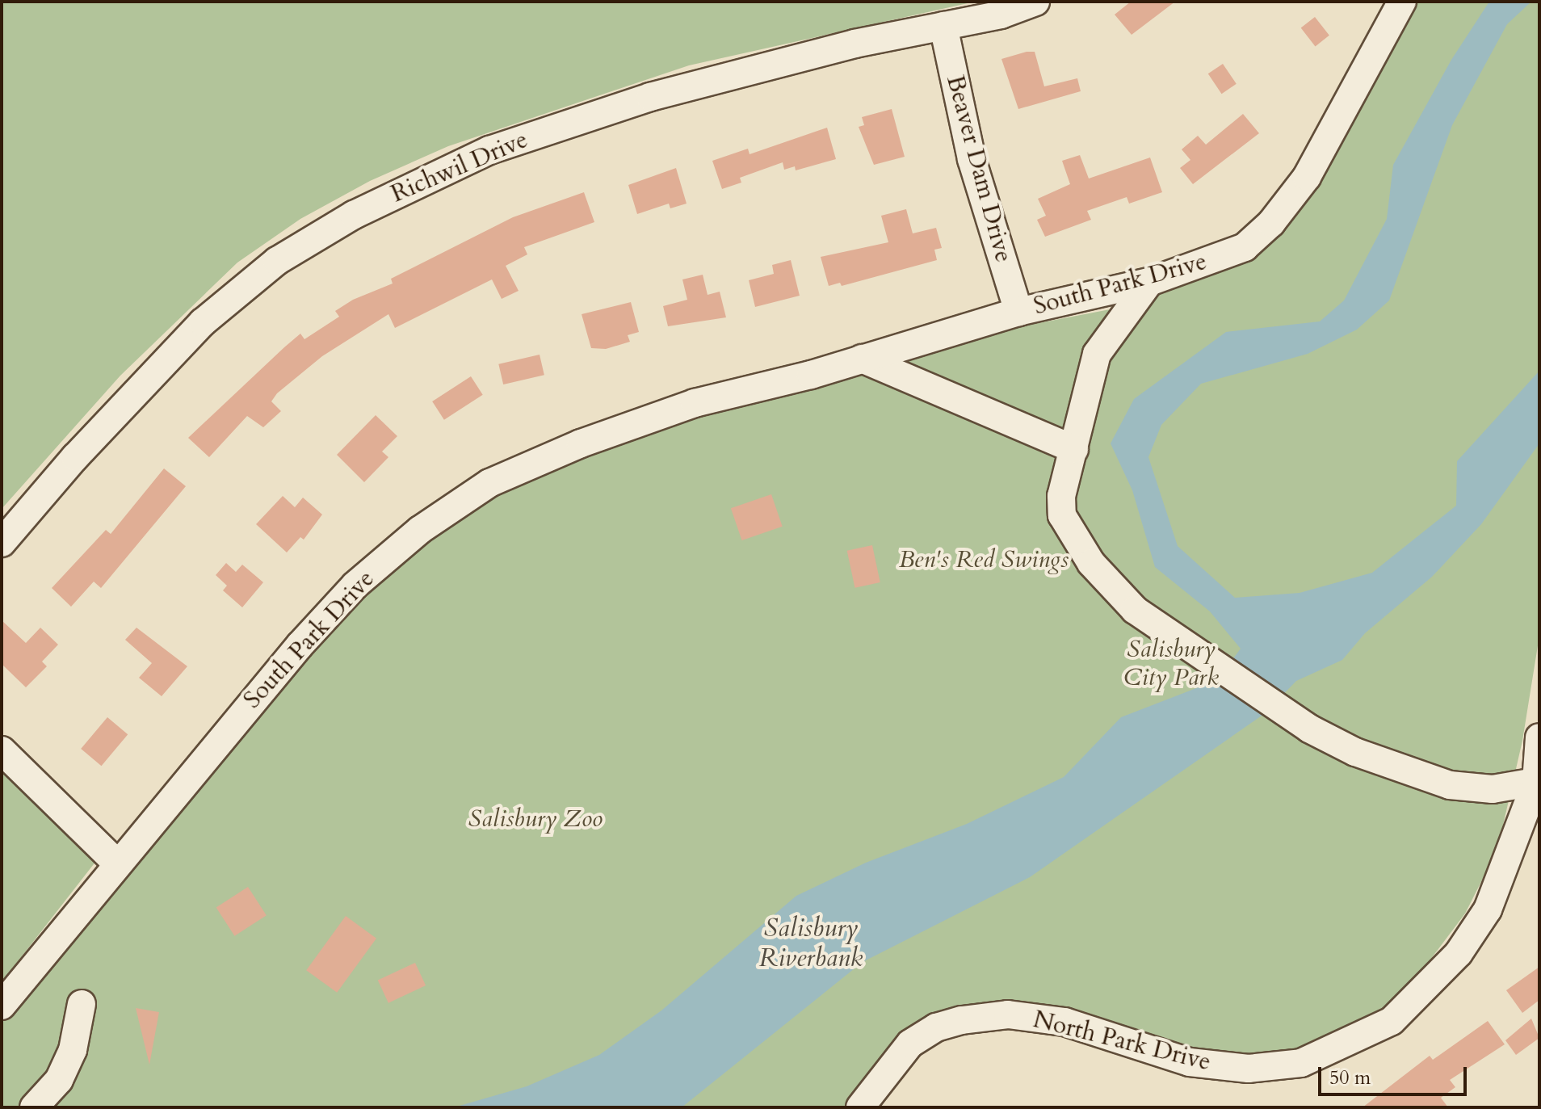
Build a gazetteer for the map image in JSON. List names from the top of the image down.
{
  "streets": {
    "street": [
      "Richwil Drive",
      "Beaver Dam Drive",
      "South Park Drive",
      "North Park Drive"
    ]
  },
  "crossings": [
    ["Richwil Drive", "Beaver Dam Drive"],
    ["Beaver Dam Drive", "South Park Drive"]
  ],
  "water": ["Salisbury Riverbank"],
  "parks": ["Ben's Red Swings", "Salisbury City Park", "Salisbury Zoo"],
  "scale_bar": "50 m"
}
